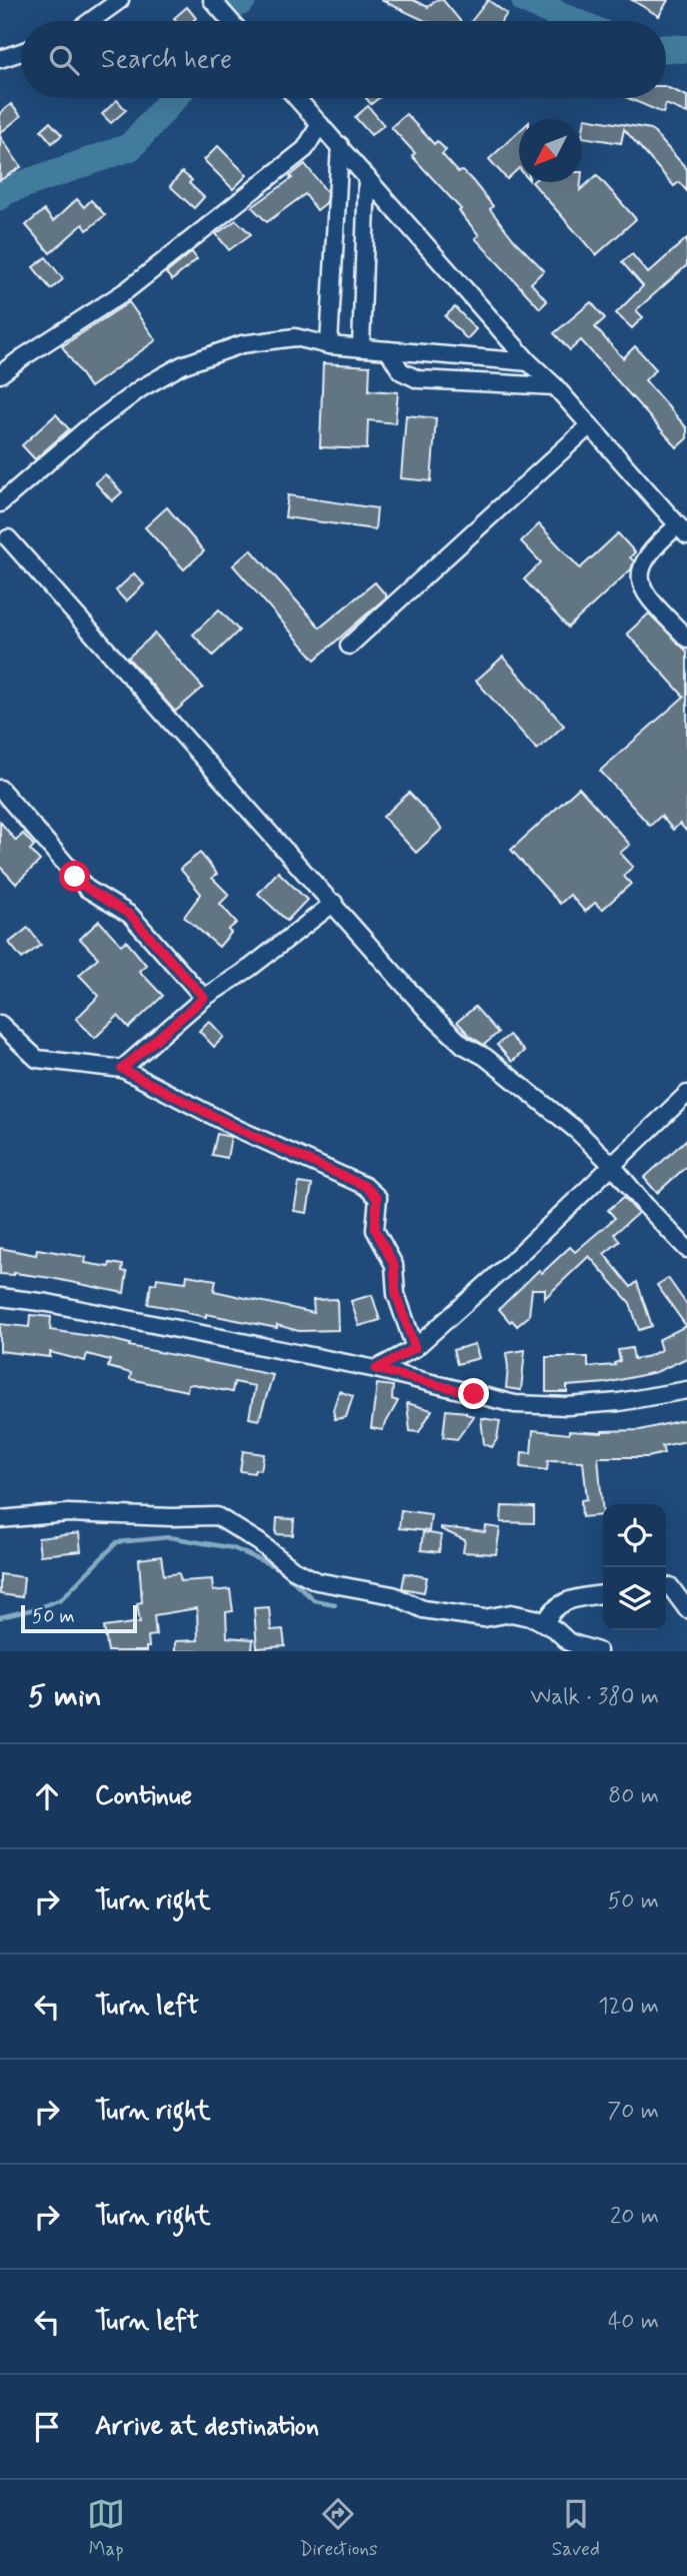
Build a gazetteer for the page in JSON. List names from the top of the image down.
{
  "scale_bar": "50 m",
  "north": "bottom left",
  "page": {
    "search": "Search here",
    "scale": "50 m",
    "heading": ["5 min", "Walk · 380 m"],
    "list": [
      ["Continue", "80 m"],
      ["Turn right", "50 m"],
      ["Turn left", "120 m"],
      ["Turn right", "70 m"],
      ["Turn right", "20 m"],
      ["Turn left", "40 m"],
      "Arrive at destination"
    ],
    "nav": ["Map", "Directions", "Saved"]
  }
}
